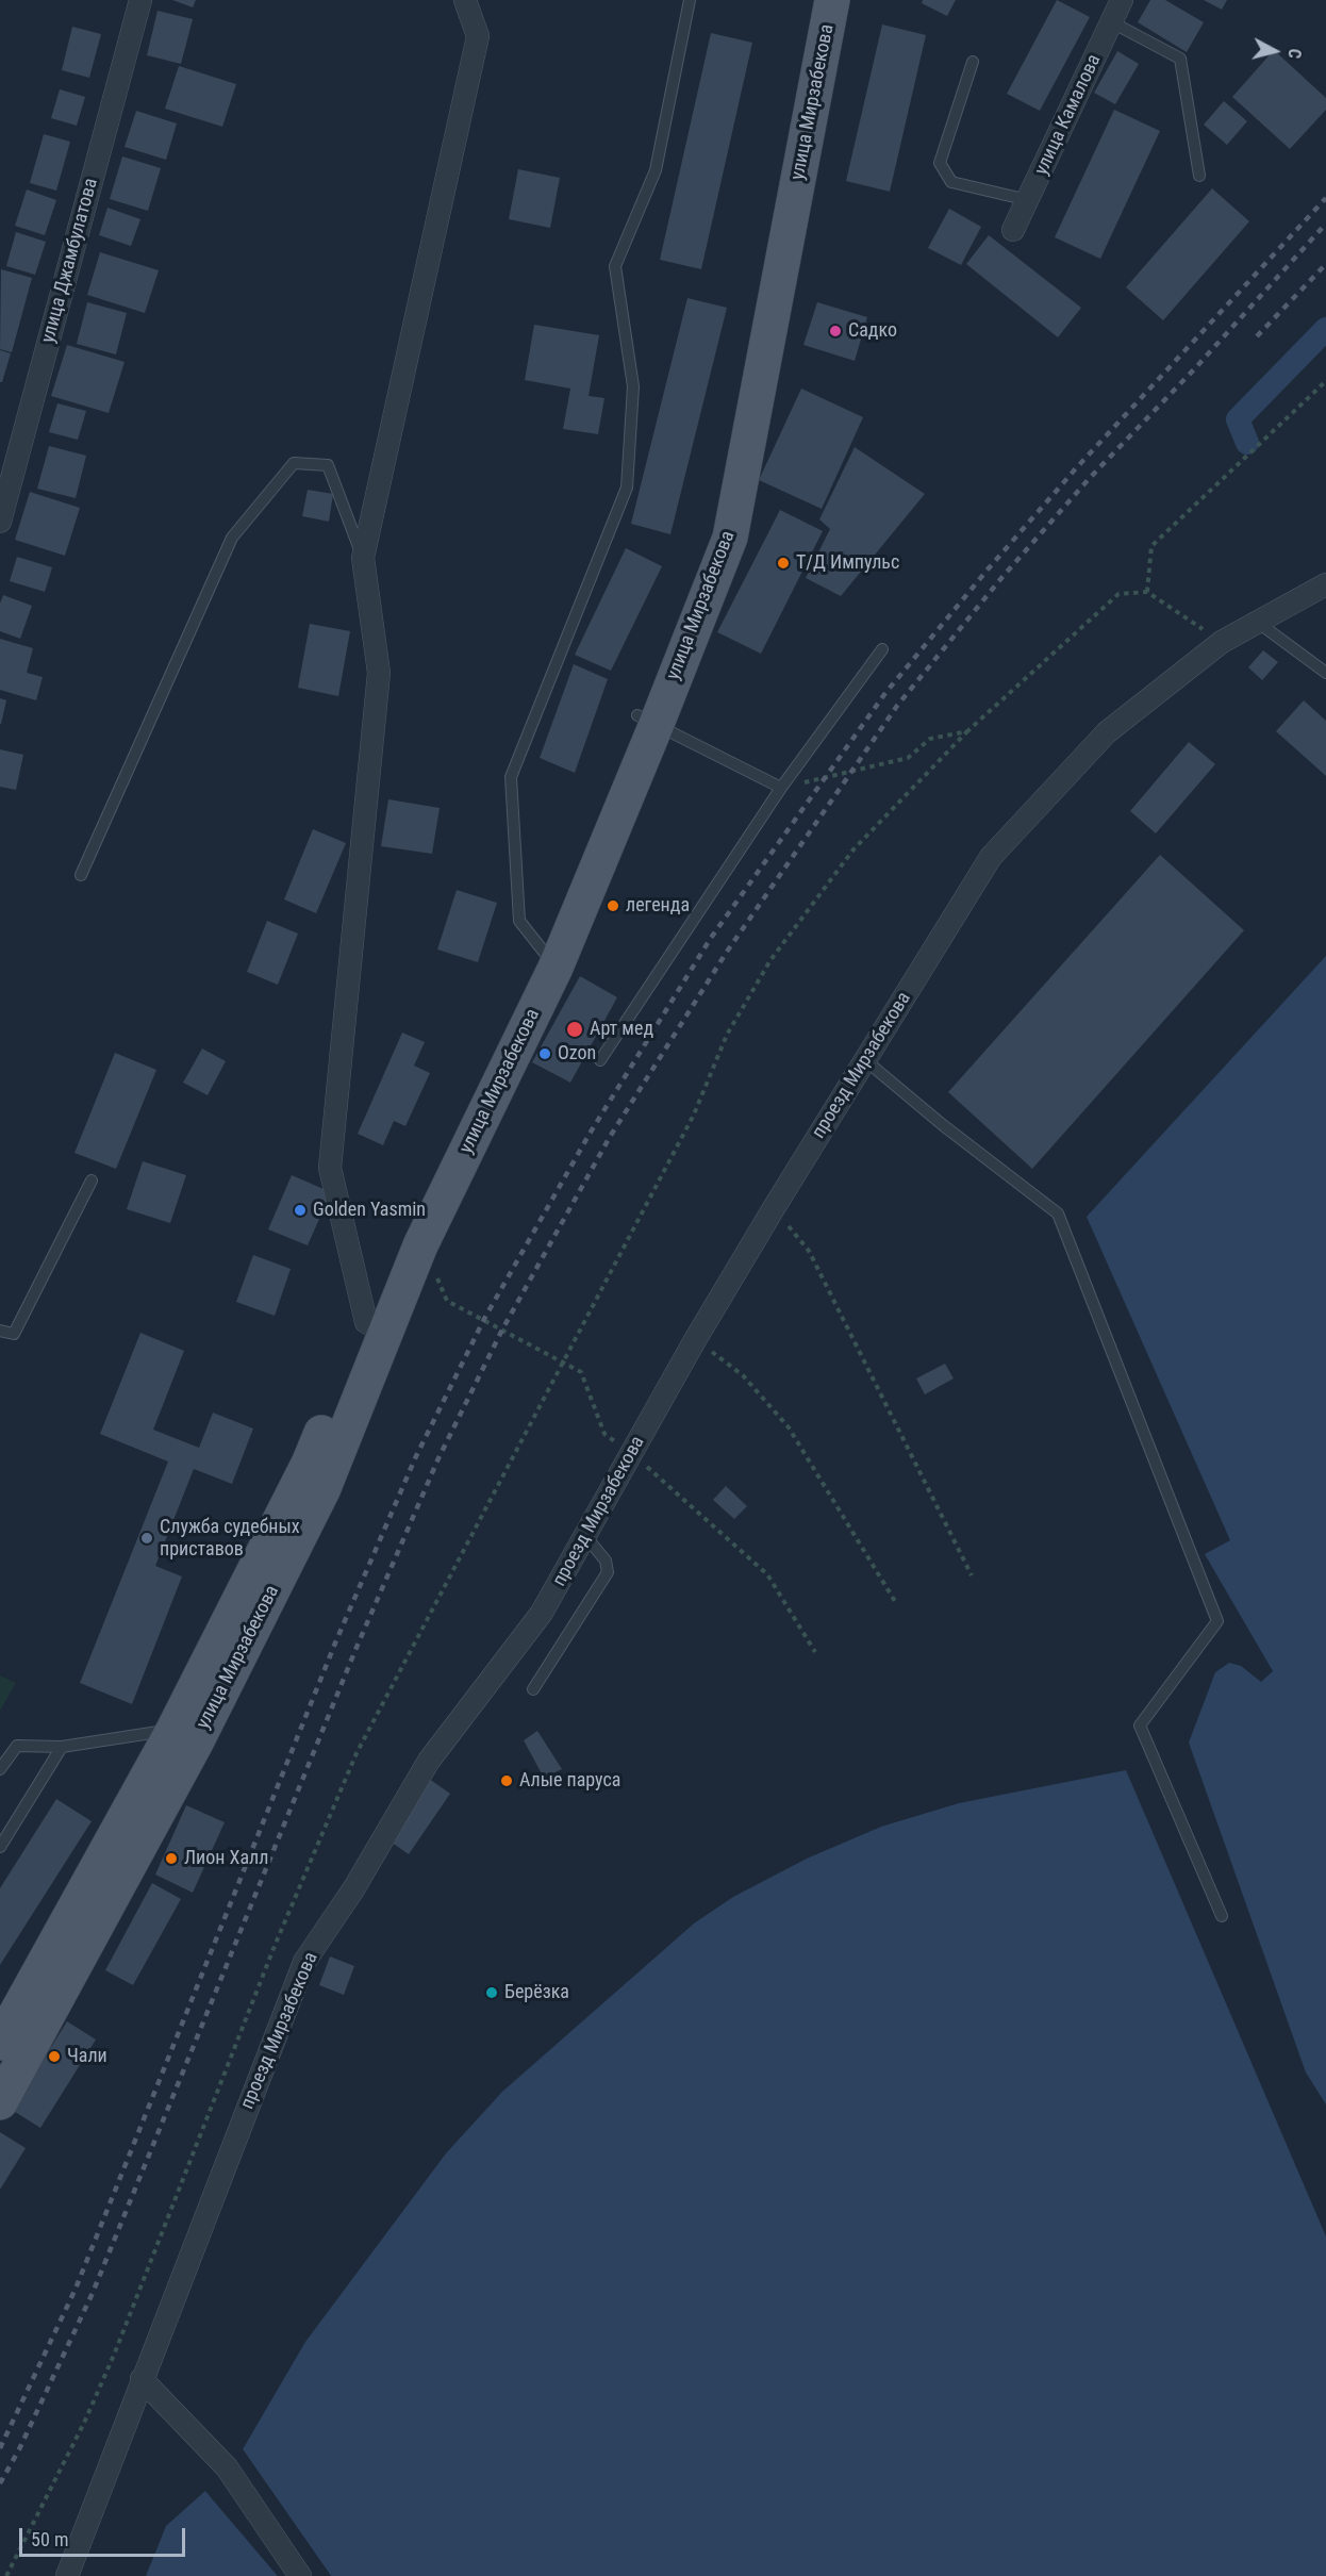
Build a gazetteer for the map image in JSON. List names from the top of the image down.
{
  "streets": {
    "main road": ["улица Мирзабекова"],
    "street": ["улица Камалова", "улица Джамбулатова", "проезд Мирзабекова"]
  },
  "places": [
    "Садко",
    "Т/Д Импульс",
    "легенда",
    "Арт мед",
    "Ozon",
    "Golden Yasmin",
    "Служба судебных приставов",
    "Алые паруса",
    "Лион Халл",
    "Берёзка",
    "Чали"
  ],
  "scale_bar": "50 m",
  "north": "right"
}
